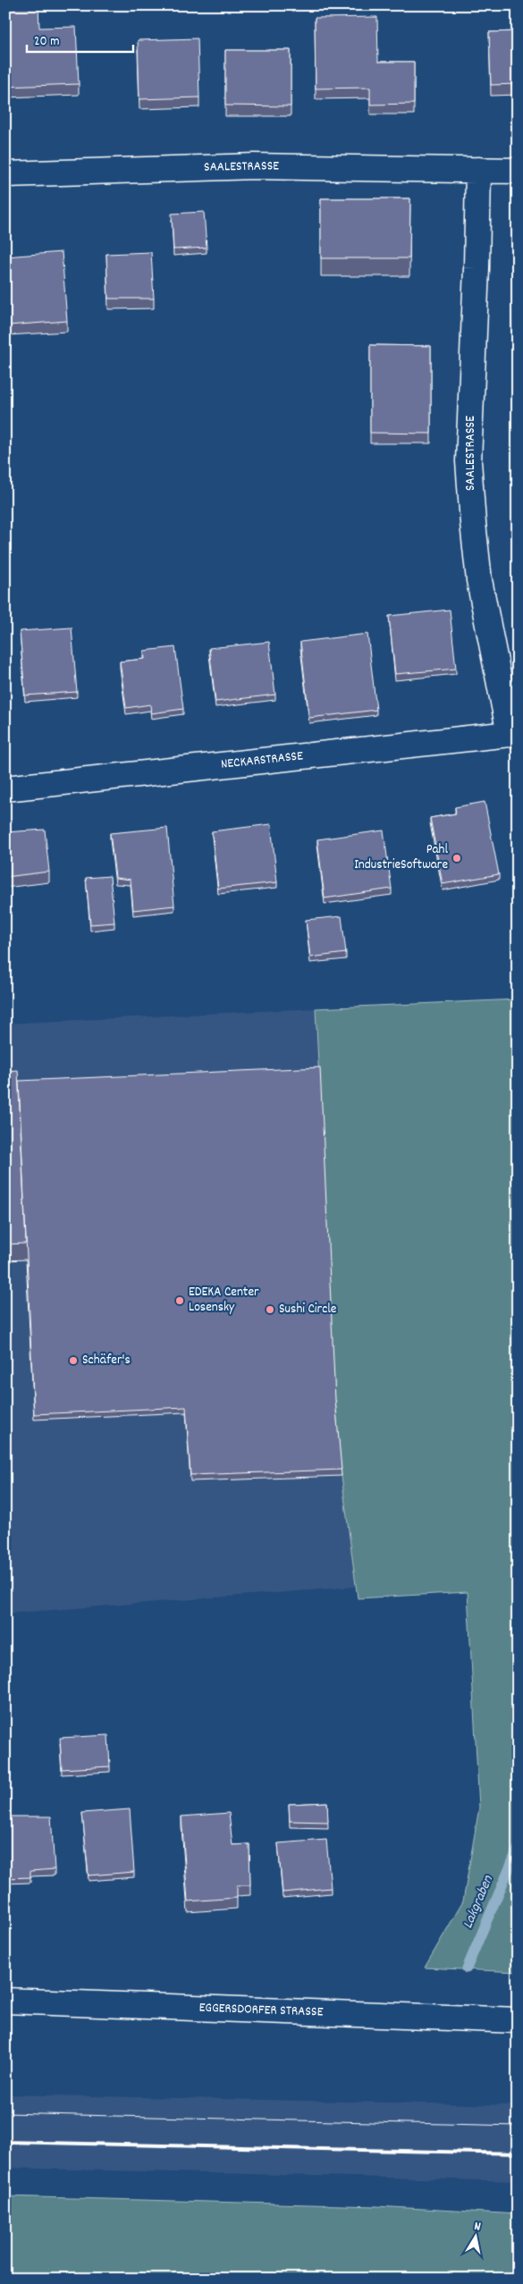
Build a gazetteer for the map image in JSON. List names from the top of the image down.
{
  "streets": {
    "street": ["SAALESTRASSE", "NECKARSTRASSE", "EGGERSDORFER STRASSE"]
  },
  "crossings": [
    ["SAALESTRASSE", "NECKARSTRASSE"]
  ],
  "water": ["Lakgraben"],
  "places": [
    "Pahl IndustrieSoftware",
    "EDEKA Center Losensky",
    "Sushi Circle",
    "Schäfer's"
  ],
  "scale_bar": "20 m",
  "north": "top"
}
